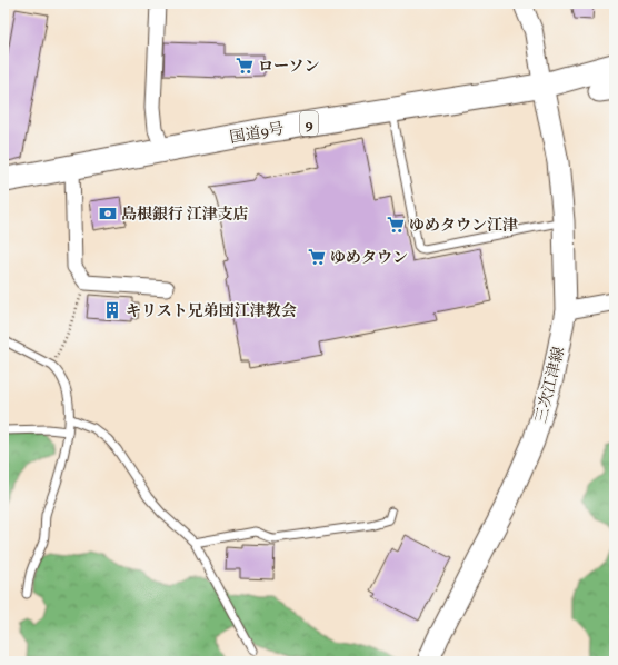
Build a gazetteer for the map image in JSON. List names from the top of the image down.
{
  "streets": {
    "highway": ["9", "国道9号"],
    "main road": ["三次江津線"]
  },
  "crossings": [
    ["国道9号", "三次江津線"]
  ],
  "places": {
    "supermarket": ["ローソン", "ゆめタウン江津", "ゆめタウン"],
    "bank": ["島根銀行 江津支店"],
    "building": ["キリスト兄弟団江津教会"]
  }
}
